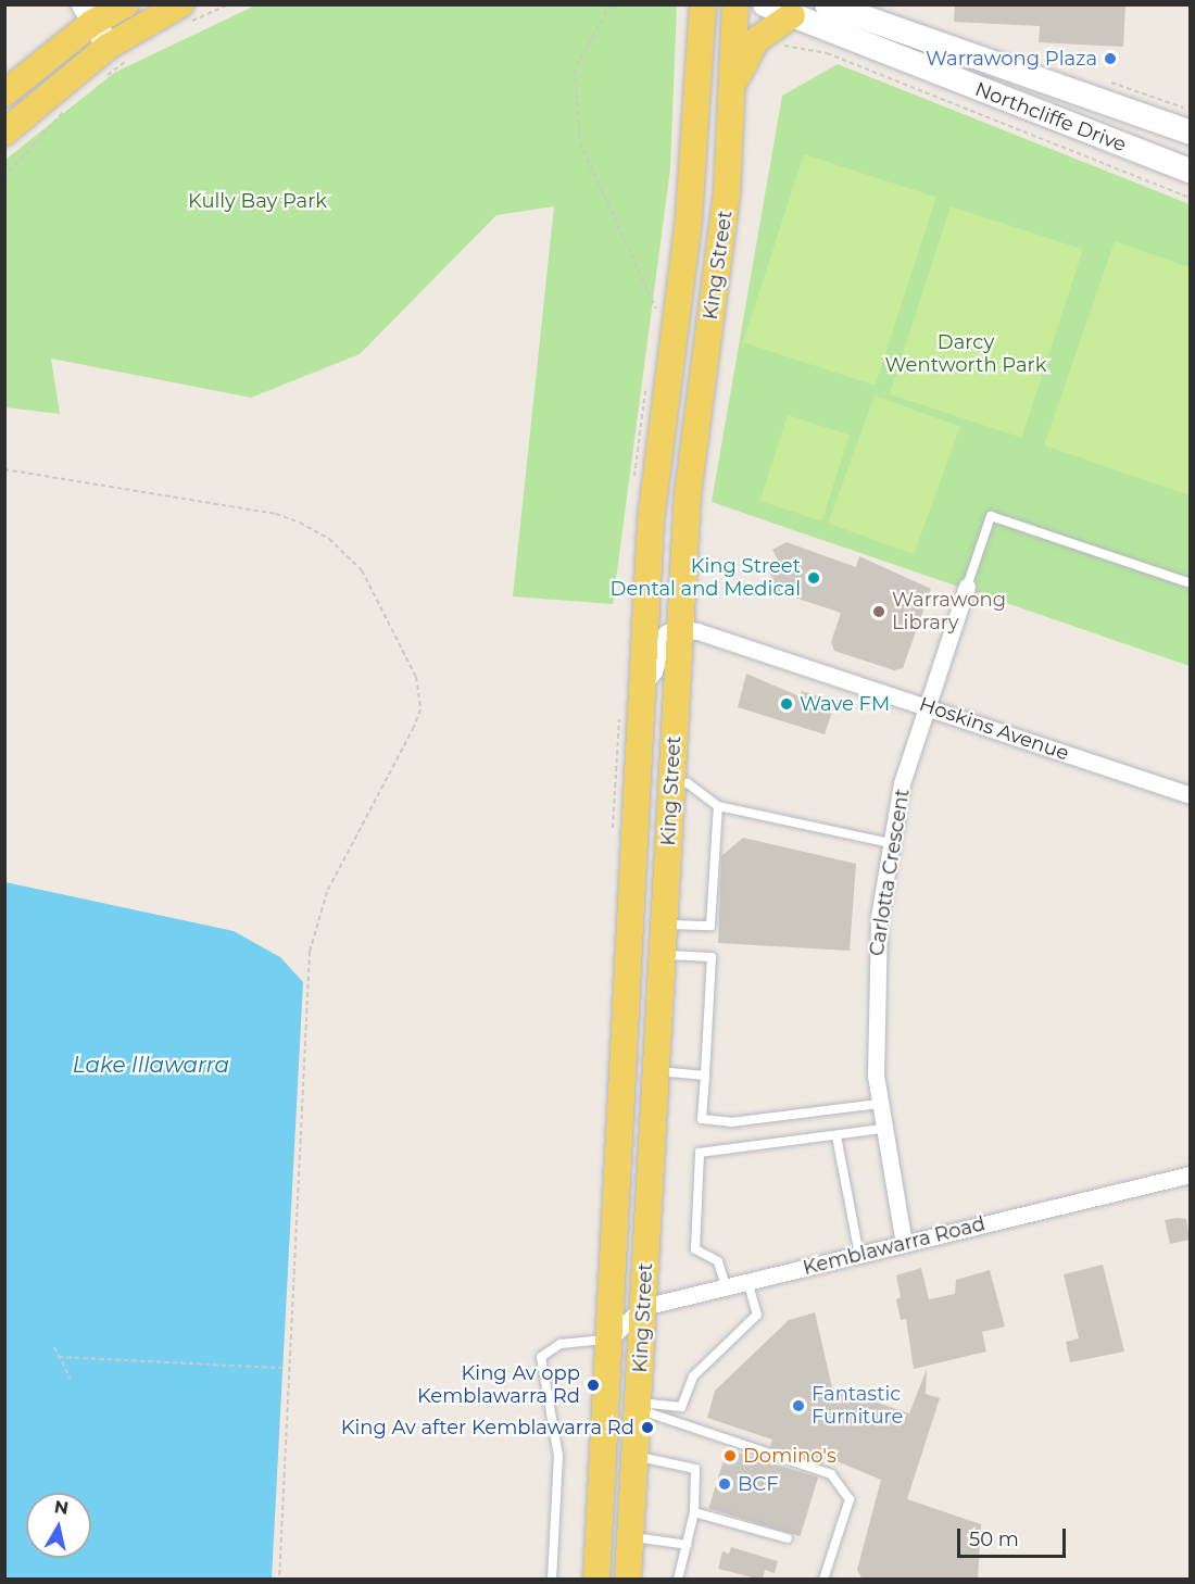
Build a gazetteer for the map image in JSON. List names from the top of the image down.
{
  "streets": {
    "main road": ["Northcliffe Drive", "King Street"],
    "street": ["Hoskins Avenue", "Carlotta Crescent", "Kemblawarra Road"]
  },
  "crossings": [
    ["King Street", "Hoskins Avenue"],
    ["King Street", "Kemblawarra Road"],
    ["Hoskins Avenue", "Carlotta Crescent"],
    ["Carlotta Crescent", "Kemblawarra Road"]
  ],
  "water": ["Lake Illawarra"],
  "parks": ["Kully Bay Park", "Darcy Wentworth Park"],
  "places": [
    "Warrawong Plaza",
    "King Street Dental and Medical",
    "Warrawong Library",
    "Wave FM",
    "King Av opp Kemblawarra Rd",
    "Fantastic Furniture",
    "King Av after Kemblawarra Rd",
    "Domino's",
    "BCF"
  ],
  "scale_bar": "50 m",
  "north": "top"
}
